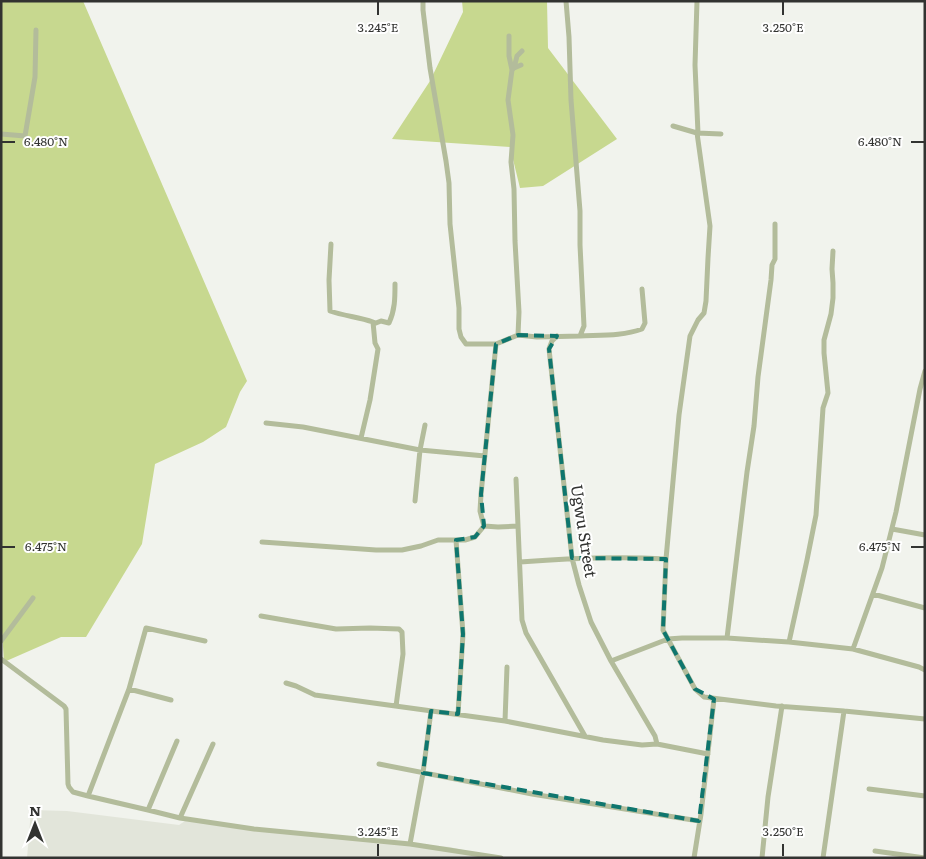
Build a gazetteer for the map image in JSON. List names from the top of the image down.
{
  "streets": {
    "street": ["Ugwu Street"]
  },
  "north": "top",
  "coordinates": [
    "3.245°E",
    "3.250°E",
    "6.480°N",
    "6.475°N"
  ]
}
